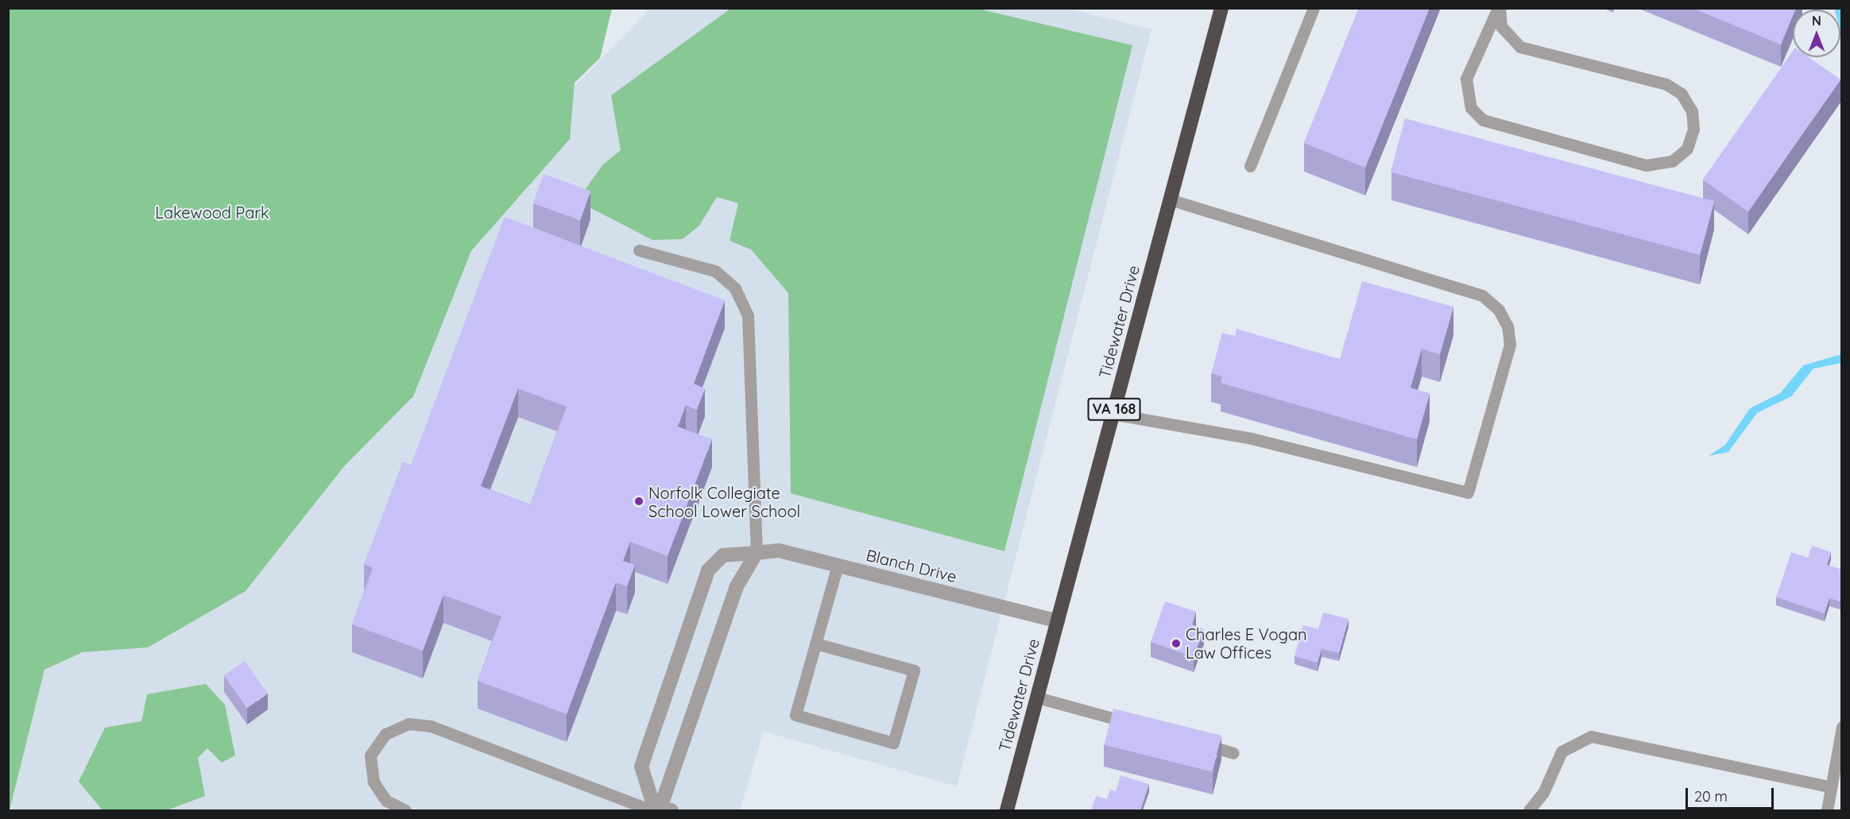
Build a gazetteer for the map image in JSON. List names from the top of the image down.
{
  "streets": {
    "highway": ["Tidewater Drive", "VA 168"],
    "street": ["Blanch Drive"]
  },
  "crossings": [
    ["Tidewater Drive", "Blanch Drive"]
  ],
  "parks": ["Lakewood Park"],
  "places": ["Norfolk Collegiate School Lower School", "Charles E Vogan Law Offices"],
  "scale_bar": "20 m",
  "north": "top"
}
